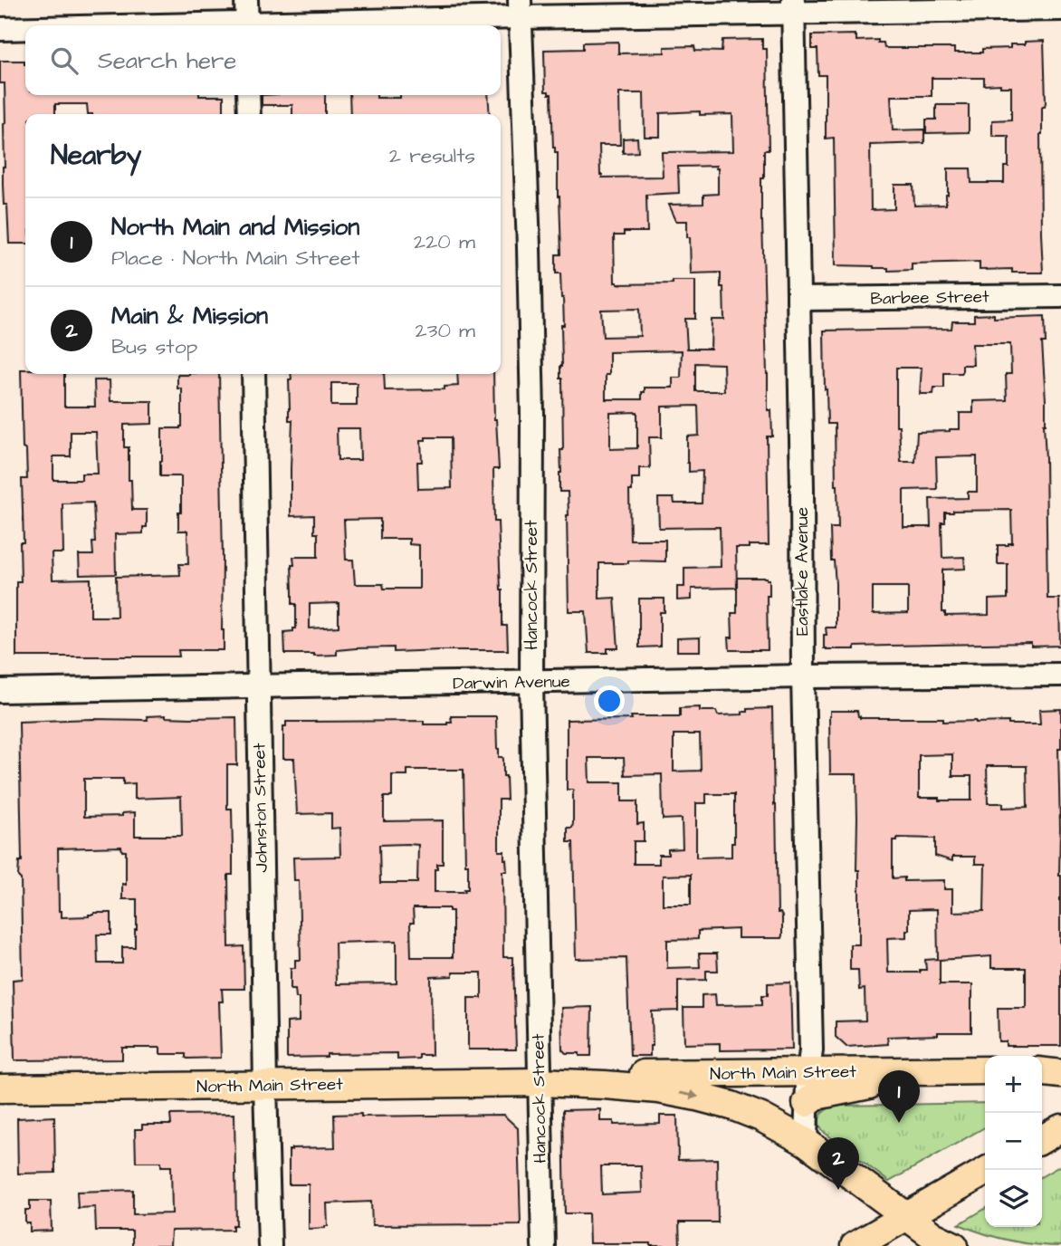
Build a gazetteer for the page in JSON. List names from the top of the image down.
{
  "streets": {
    "main road": ["North Main Street"],
    "street": [
      "Barbee Street",
      "Eastlake Avenue",
      "Hancock Street",
      "Darwin Avenue",
      "Johnston Street"
    ]
  },
  "crossings": [
    ["Barbee Street", "Eastlake Avenue"],
    ["Eastlake Avenue", "Darwin Avenue"],
    ["Eastlake Avenue", "North Main Street"],
    ["Hancock Street", "Darwin Avenue"],
    ["Hancock Street", "North Main Street"],
    ["Darwin Avenue", "Johnston Street"],
    ["Johnston Street", "North Main Street"]
  ],
  "page": {
    "search": "Search here",
    "heading": ["Nearby", "2 results"],
    "list": [
      {
        "mark": "1",
        "name": "North Main and Mission",
        "note": "Place · North Main Street",
        "value": "220 m"
      },
      {
        "mark": "2",
        "name": "Main & Mission",
        "note": "Bus stop",
        "value": "230 m"
      }
    ],
    "map_buttons": ["+", "−"],
    "pins": ["1", "2"]
  }
}
